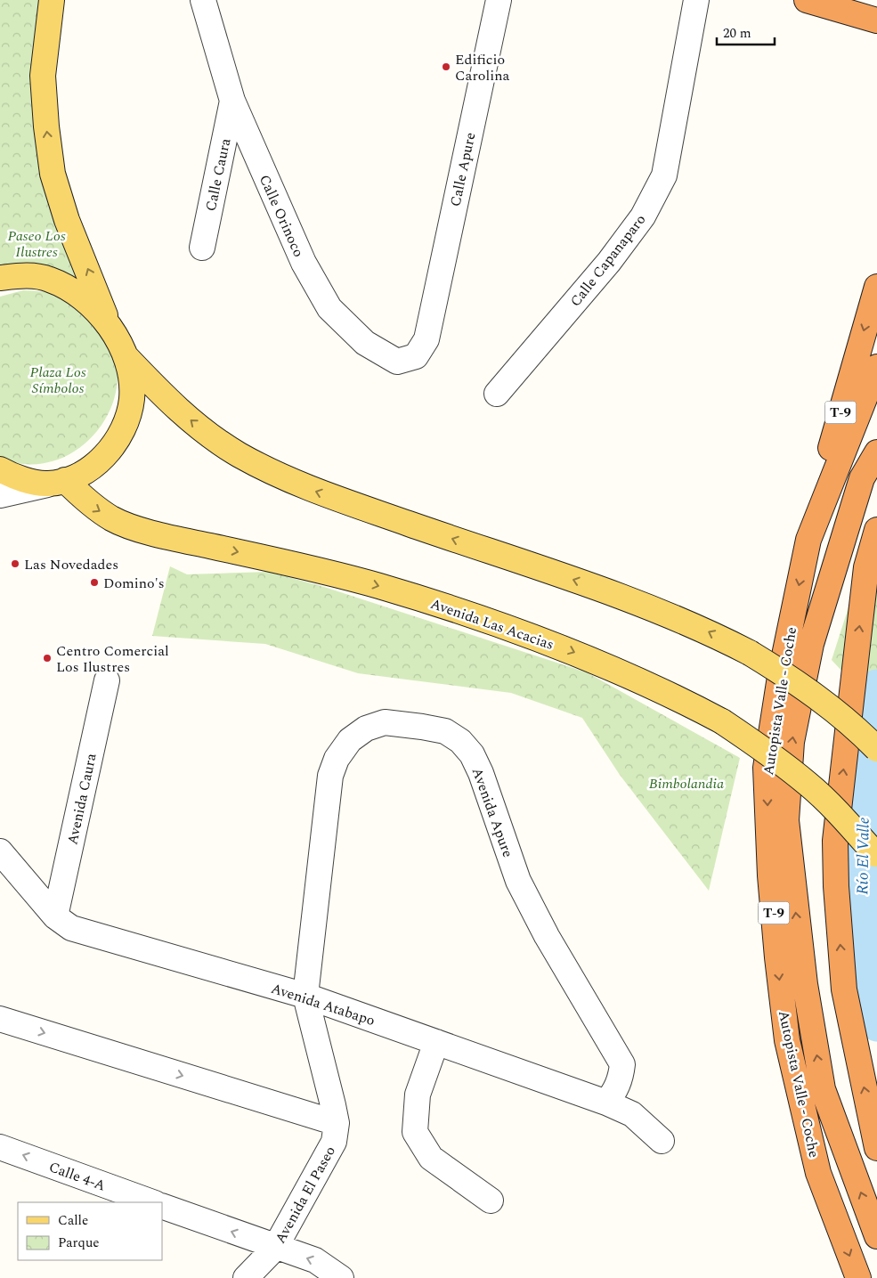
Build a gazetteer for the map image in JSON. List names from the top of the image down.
{
  "streets": {
    "highway": ["T-9", "Autopista Valle - Coche"],
    "main road": ["Avenida Las Acacias"],
    "street": [
      "Calle Apure",
      "Calle Caura",
      "Calle Orinoco",
      "Calle Capanaparo",
      "Avenida Caura",
      "Avenida Apure",
      "Avenida Atabapo",
      "Calle 4-A",
      "Avenida El Paseo"
    ]
  },
  "crossings": [
    ["Calle Apure", "Calle Orinoco"],
    ["Calle Caura", "Calle Orinoco"],
    ["T-9", "Autopista Valle - Coche"],
    ["Avenida Caura", "Avenida Atabapo"],
    ["Avenida Apure", "Avenida Atabapo"],
    ["Avenida Apure", "Avenida El Paseo"],
    ["Avenida Atabapo", "Avenida El Paseo"]
  ],
  "water": ["Río El Valle"],
  "parks": ["Paseo Los Ilustres", "Plaza Los Símbolos", "Bimbolandia"],
  "places": [
    "Edificio Carolina",
    "Las Novedades",
    "Domino's",
    "Centro Comercial Los Ilustres"
  ],
  "legend": ["Calle", "Parque"],
  "scale_bar": "20 m"
}
